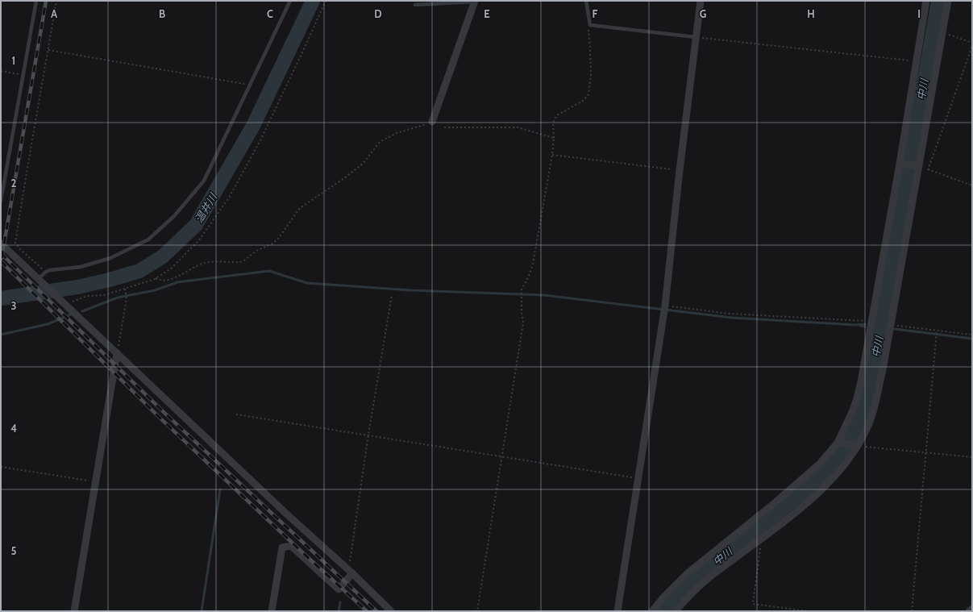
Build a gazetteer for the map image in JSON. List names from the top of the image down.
{
  "water": ["中川", "温井川"],
  "grid": {
    "columns": [
      "A",
      "B",
      "C",
      "D",
      "E",
      "F",
      "G",
      "H",
      "I"
    ],
    "rows": [
      "1",
      "2",
      "3",
      "4",
      "5"
    ]
  }
}
